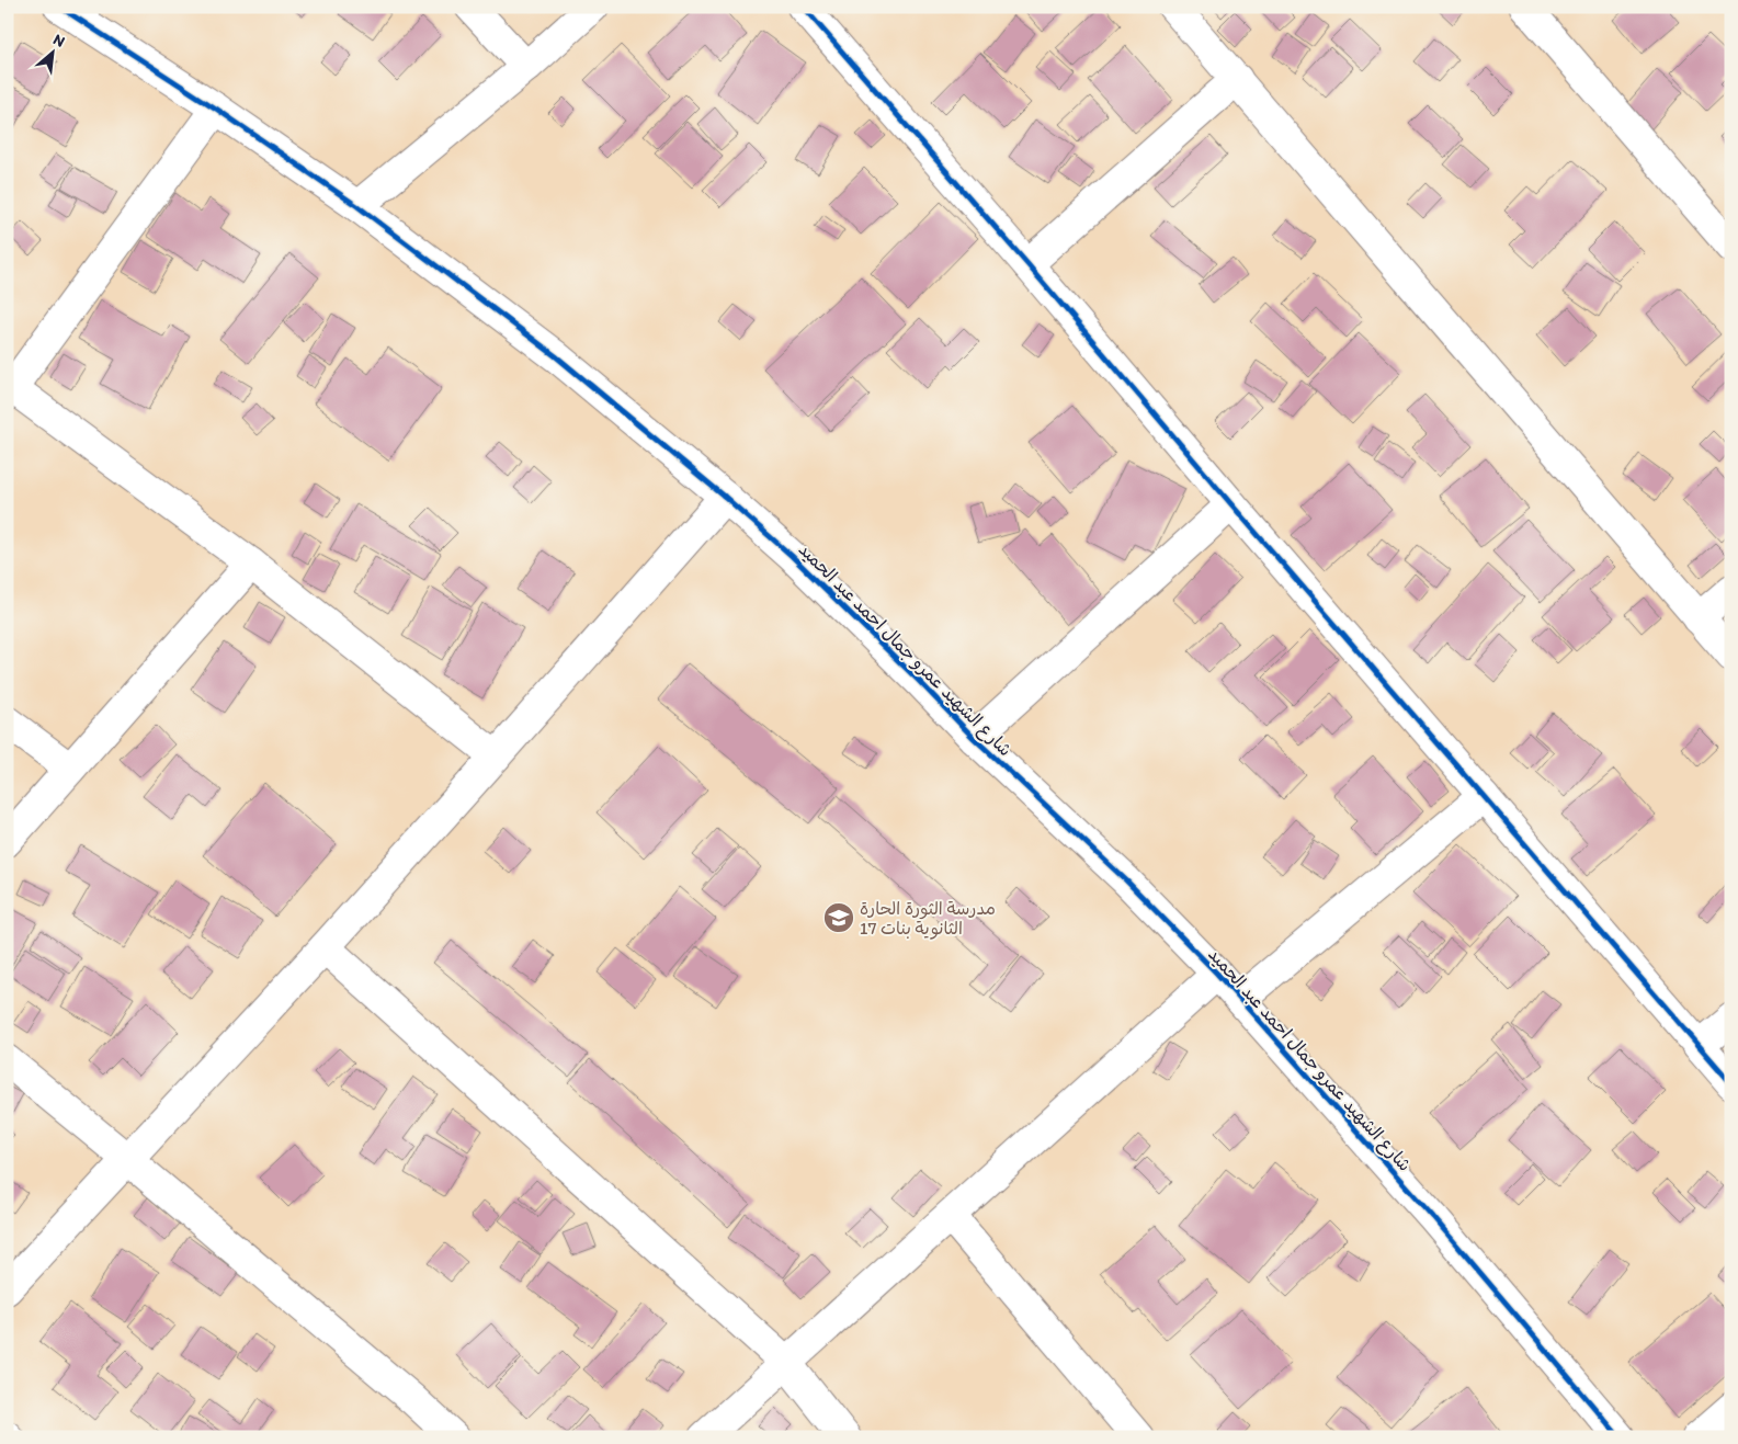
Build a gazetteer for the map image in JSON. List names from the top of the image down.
{
  "streets": {
    "street": ["شارع الشهيد عمرو جمال احمد عبد الحميد"]
  },
  "places": {
    "school or university": ["مدرسة الثورة الحارة 17 الثانوية بنات"]
  },
  "north": "top right"
}
